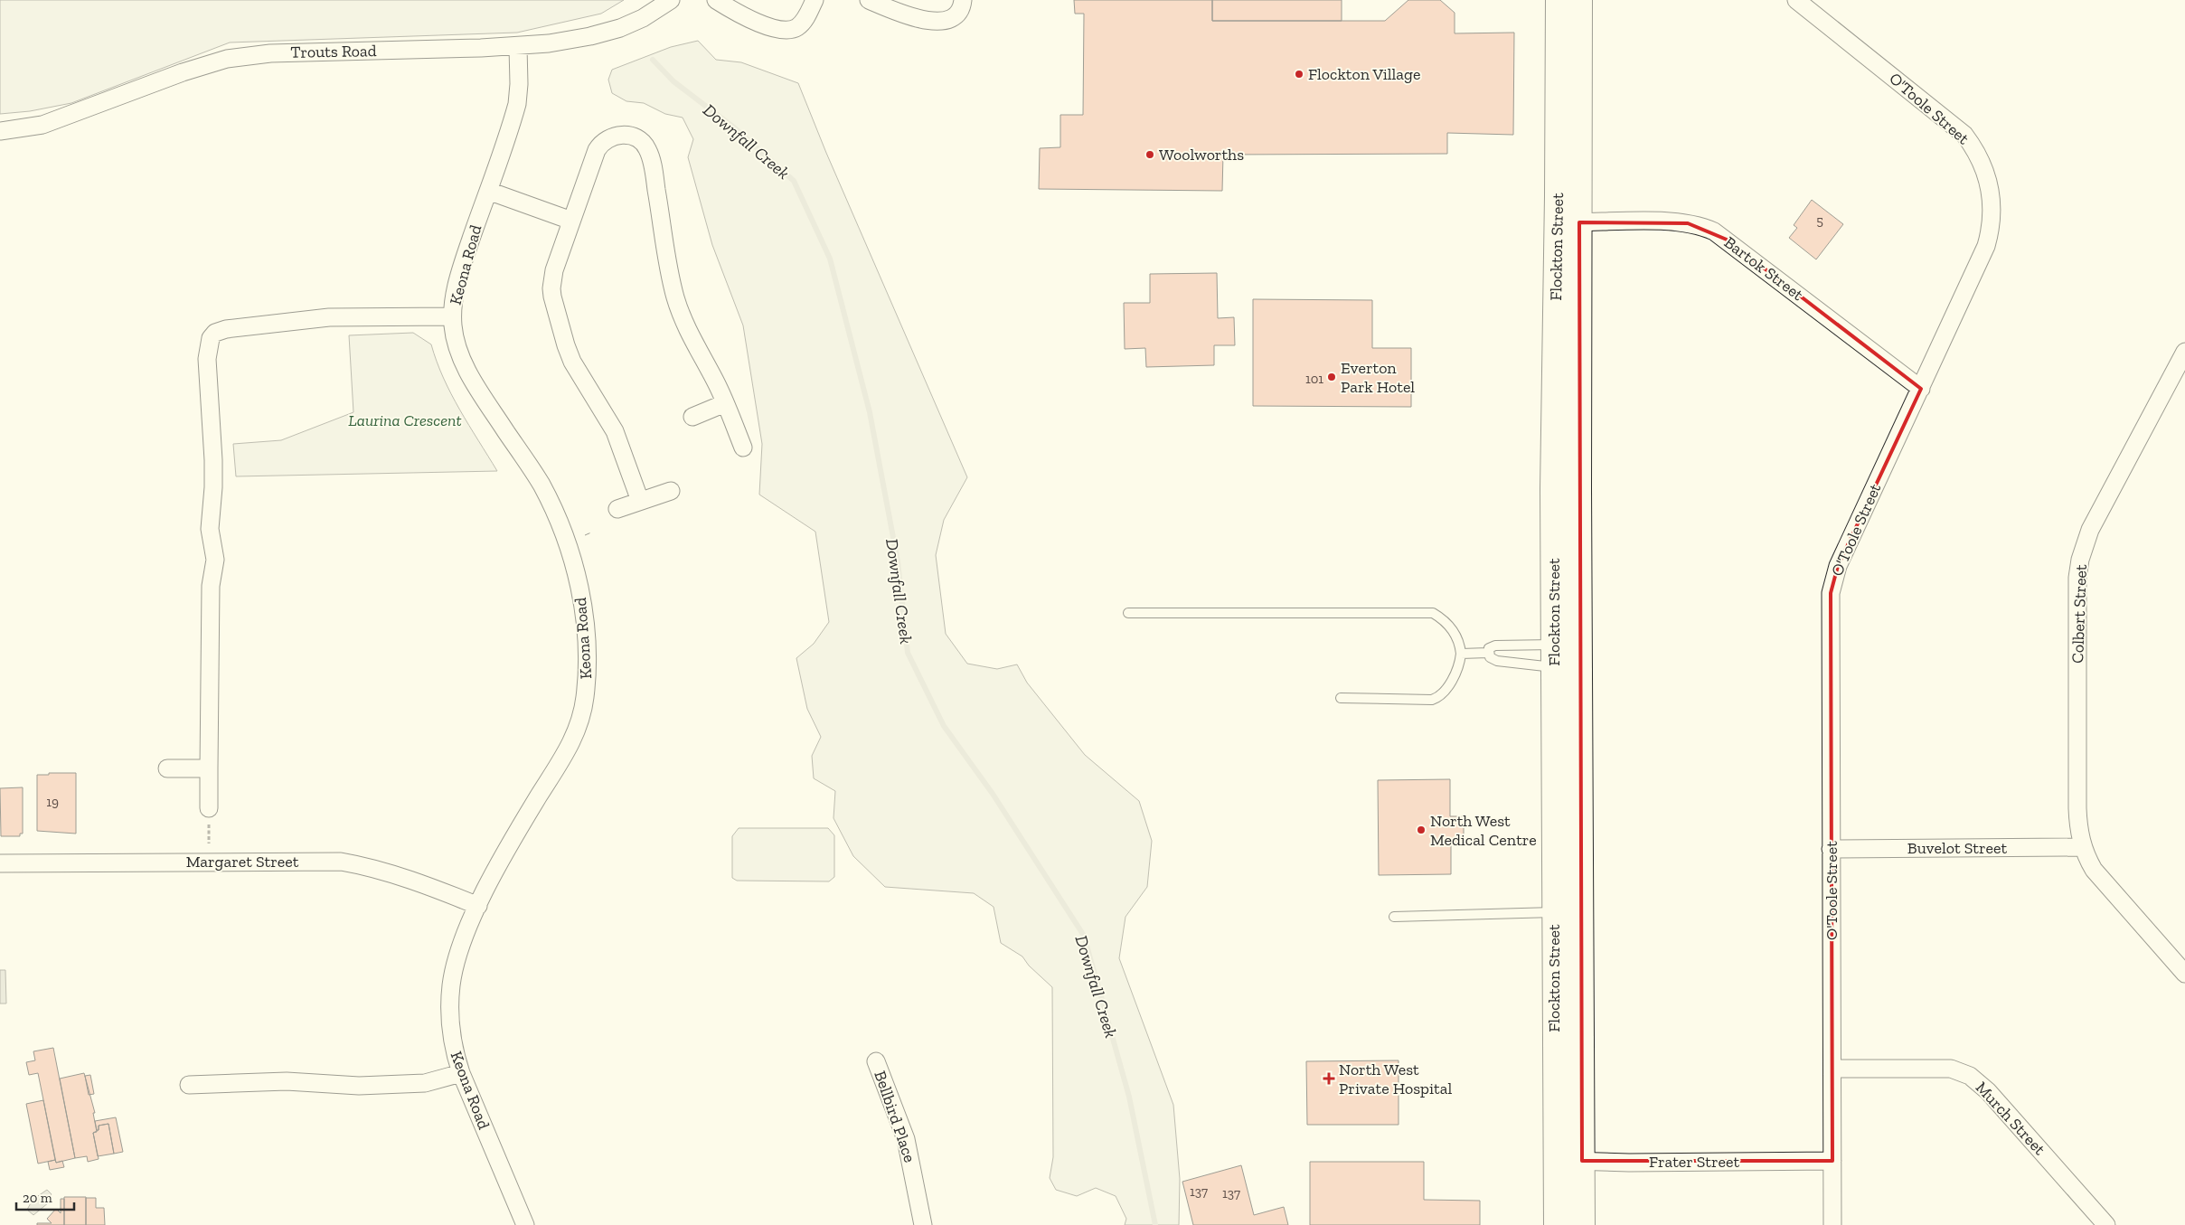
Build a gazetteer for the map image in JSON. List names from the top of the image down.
{
  "streets": {
    "street": [
      "Trouts Road",
      "O'Toole Street",
      "Flockton Street",
      "Keona Road",
      "Bartok Street",
      "Colbert Street",
      "Buvelot Street",
      "Margaret Street",
      "Bellbird Place",
      "Murch Street",
      "Frater Street"
    ]
  },
  "crossings": [
    ["Trouts Road", "Keona Road"],
    ["O'Toole Street", "Bartok Street"],
    ["O'Toole Street", "Buvelot Street"],
    ["O'Toole Street", "Murch Street"],
    ["O'Toole Street", "Frater Street"],
    ["Flockton Street", "Bartok Street"],
    ["Flockton Street", "Frater Street"],
    ["Keona Road", "Margaret Street"],
    ["Colbert Street", "Buvelot Street"]
  ],
  "water": ["Downfall Creek"],
  "parks": ["Laurina Crescent"],
  "places": {
    "other": [
      "Flockton Village",
      "Woolworths",
      "Everton Park Hotel",
      "North West Medical Centre"
    ],
    "health": ["North West Private Hospital"]
  },
  "house_numbers": [
    "5",
    "101",
    "19",
    "137",
    "137"
  ],
  "scale_bar": "20 m"
}
